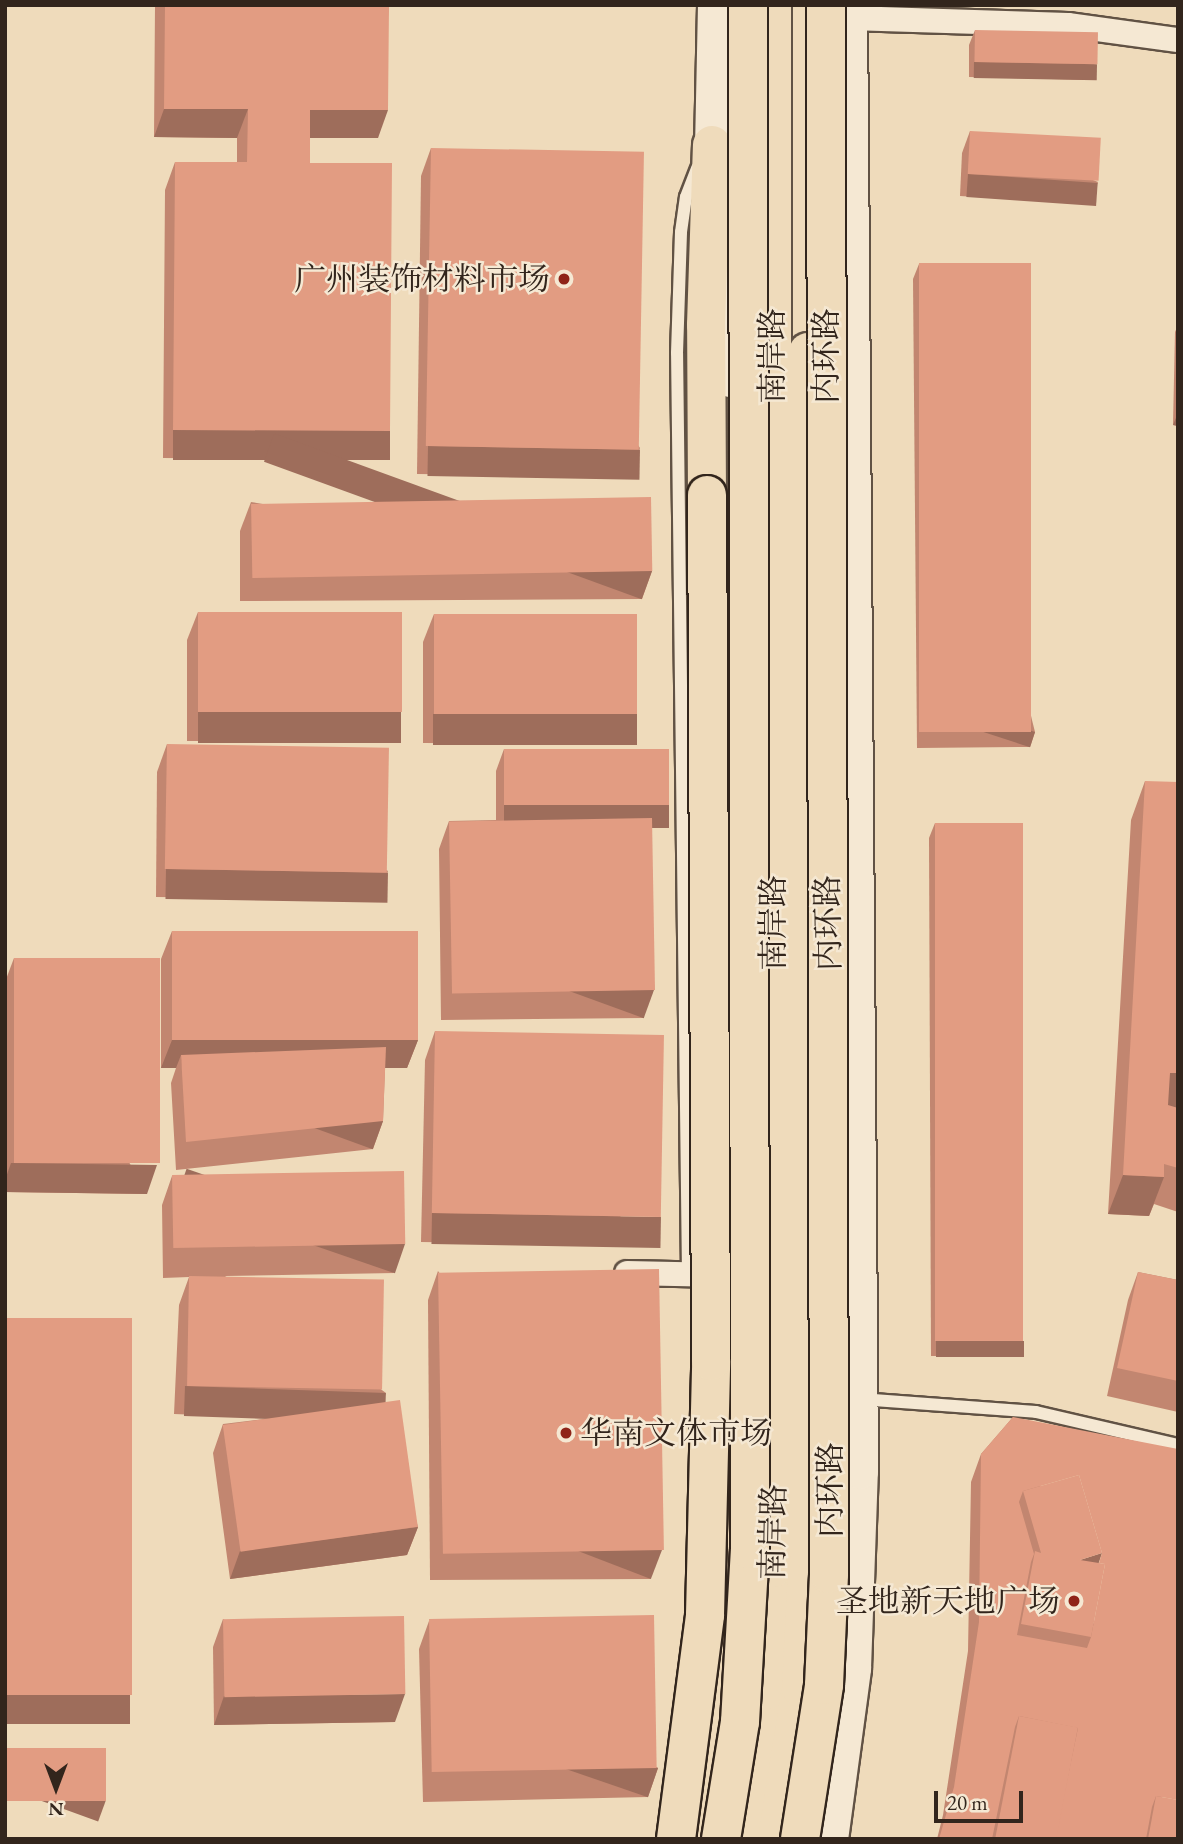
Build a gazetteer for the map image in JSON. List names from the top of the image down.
{
  "streets": {
    "main road": ["南岸路", "内环路"]
  },
  "places": ["广州装饰材料市场", "华南文体市场", "圣地新天地广场"],
  "scale_bar": "20 m",
  "north": "bottom"
}
